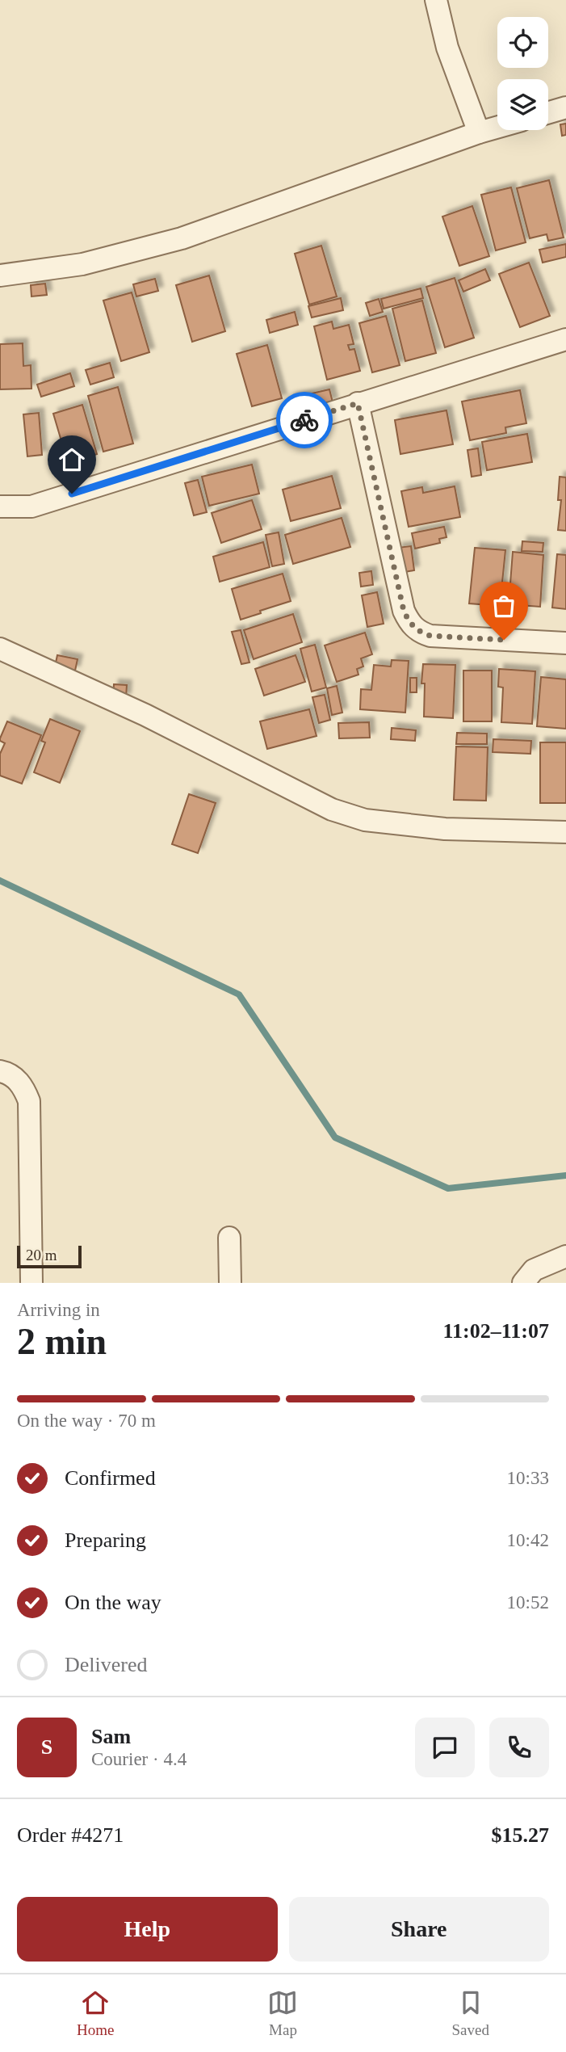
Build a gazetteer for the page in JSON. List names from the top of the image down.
{
  "scale_bar": "20 m",
  "page": {
    "scale": "20 m",
    "heading": ["2 min", "Arriving in", "11:02–11:07"],
    "panel": [
      "Sam",
      "Courier · 4.4",
      "Order #4271",
      "$15.27"
    ],
    "bar": "On the way · 70 m",
    "list": [
      ["Confirmed", "10:33"],
      ["Preparing", "10:42"],
      ["On the way", "10:52"],
      "Delivered"
    ],
    "round": "S",
    "buttons": ["Help", "Share"],
    "tabs": ["Home", "Map", "Saved"]
  }
}
